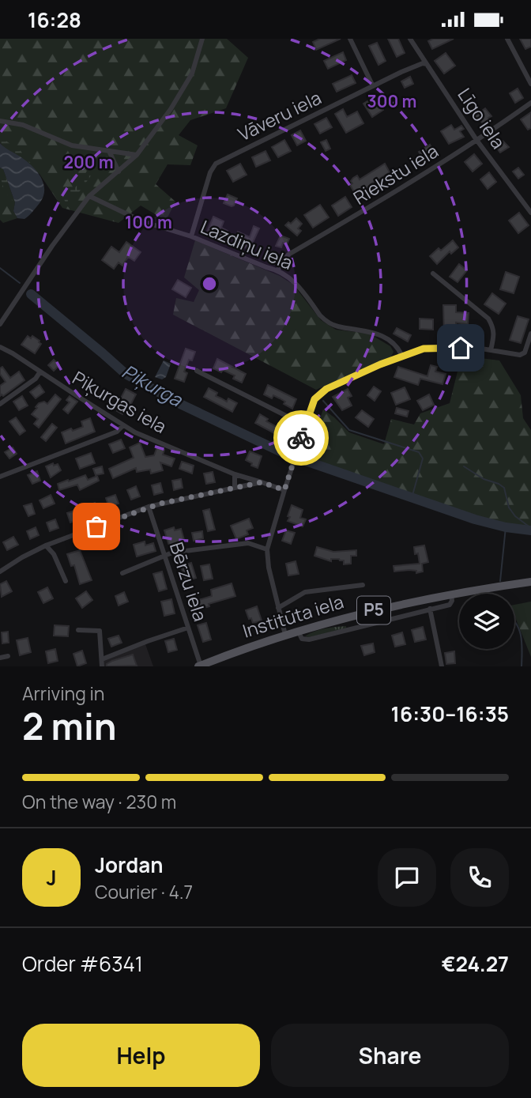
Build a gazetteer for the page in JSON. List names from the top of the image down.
{
  "streets": {
    "main road": ["P5", "Institūta iela"],
    "street": [
      "Vāveru iela",
      "Līgo iela",
      "Riekstu iela",
      "Lazdiņu iela",
      "Piķurgas iela",
      "Bērzu iela"
    ]
  },
  "crossings": [
    ["Vāveru iela", "Līgo iela"],
    ["Vāveru iela", "Lazdiņu iela"],
    ["Līgo iela", "Riekstu iela"],
    ["Riekstu iela", "Lazdiņu iela"],
    ["Bērzu iela", "Institūta iela"]
  ],
  "water": ["Piķurga"],
  "page": {
    "status": "16:28",
    "heading": ["2 min", "Arriving in", "16:30–16:35"],
    "panel": [
      "Jordan",
      "Courier · 4.7",
      "Order #6341",
      "€24.27"
    ],
    "bar": "On the way · 230 m",
    "round": "J",
    "buttons": ["Help", "Share"]
  },
  "rings": ["300 m", "200 m", "100 m"]
}
